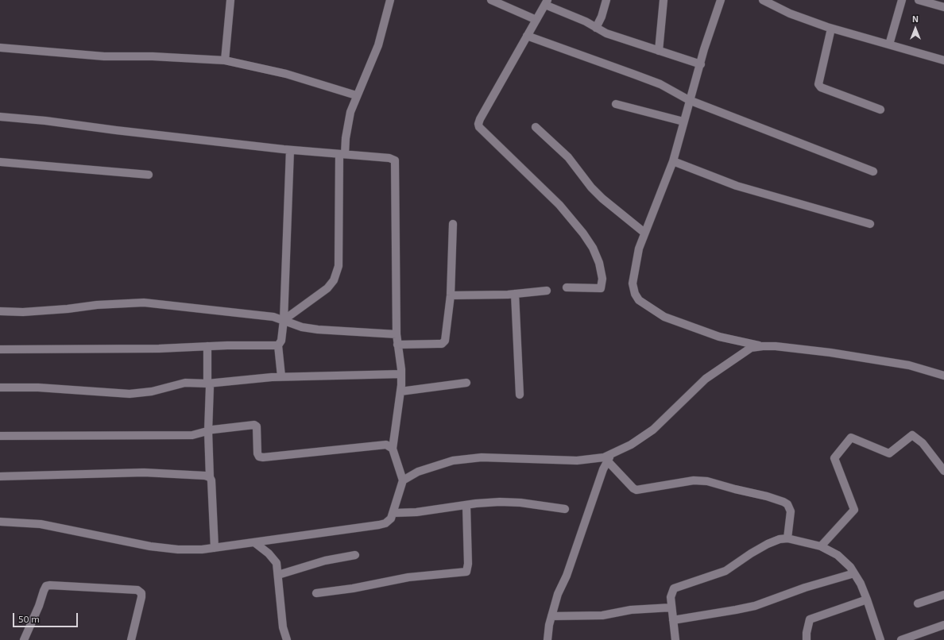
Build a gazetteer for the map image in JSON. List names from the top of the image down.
{
  "scale_bar": "50 m",
  "north": "top"
}
